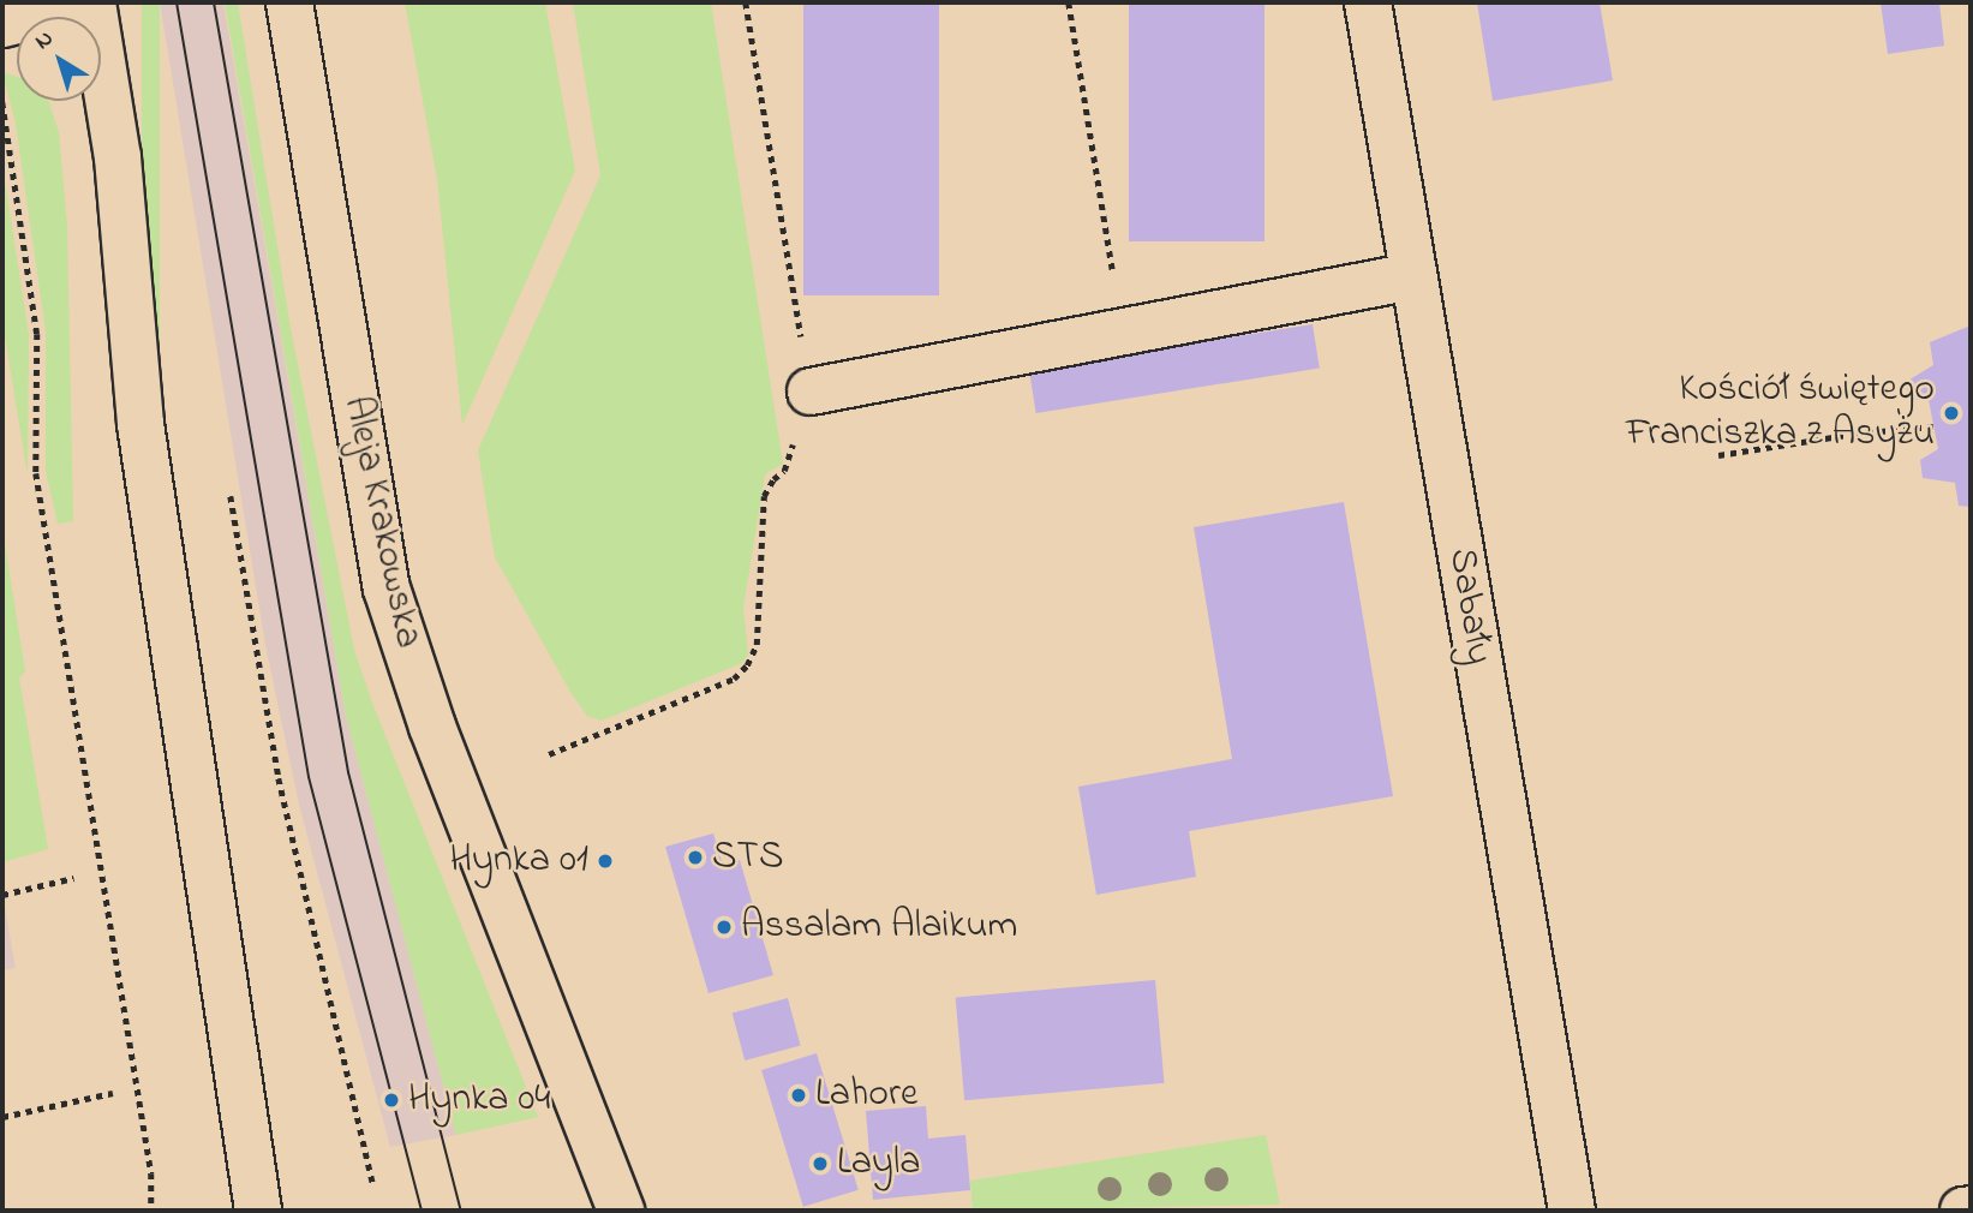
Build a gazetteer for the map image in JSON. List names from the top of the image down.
{
  "streets": {
    "main road": ["Aleja Krakowska", "Sabały"]
  },
  "places": [
    "Kościół świętego Franciszka z Asyżu",
    "STS",
    "Hynka 01",
    "Assalam Alaikum",
    "Lahore",
    "Hynka 04",
    "Layla"
  ],
  "north": "top left"
}
